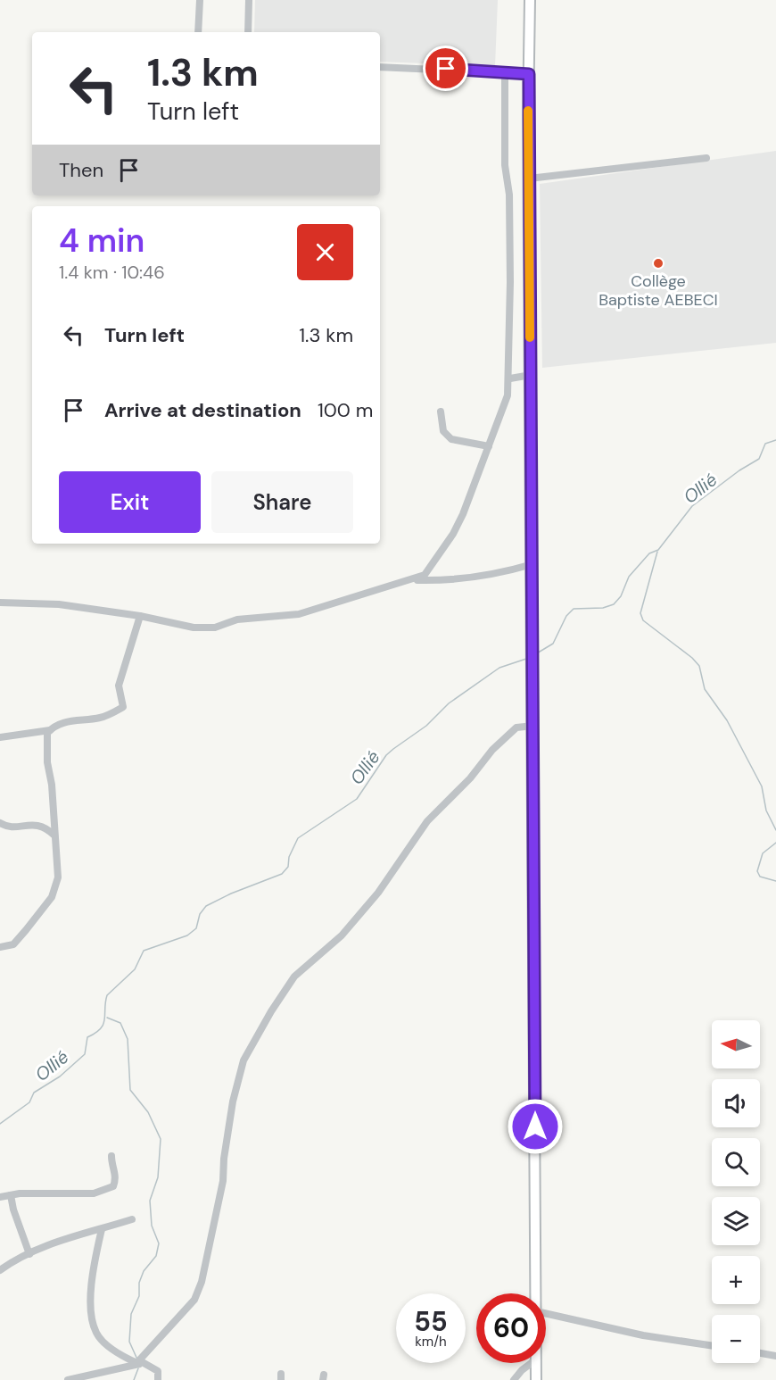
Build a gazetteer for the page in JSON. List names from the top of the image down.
{
  "water": ["Ollié"],
  "places": ["Collège Baptiste AEBECI"],
  "north": "left",
  "page": {
    "turn": ["1.3 km", "Turn left"],
    "then": "Then",
    "heading": ["4 min", "1.4 km · 10:46"],
    "list": [
      {
        "name": "Turn left",
        "value": "1.3 km"
      },
      {
        "name": "Arrive at destination",
        "value": "100 m"
      }
    ],
    "buttons": ["Exit", "Share"],
    "map_buttons": ["+", "−"],
    "speed": "55 km/h",
    "limit": "60"
  }
}
